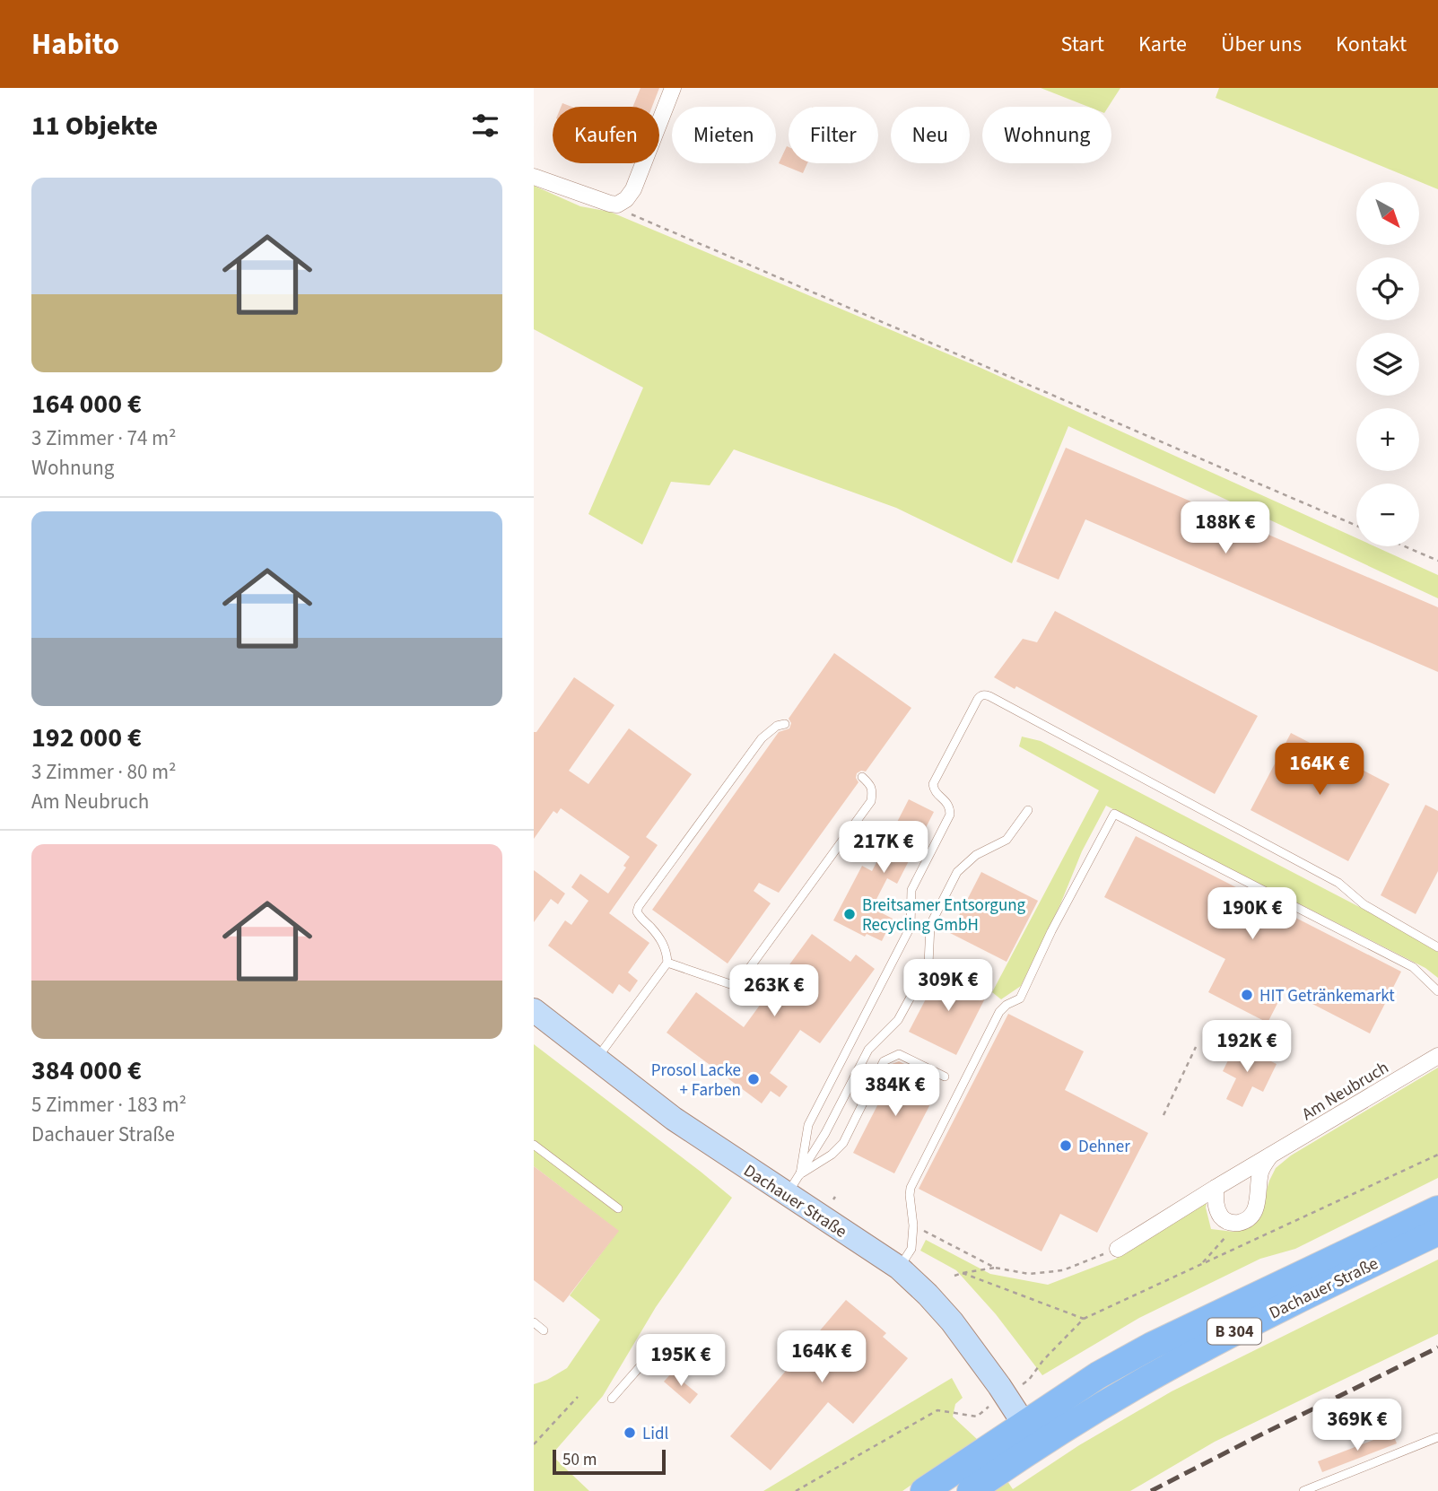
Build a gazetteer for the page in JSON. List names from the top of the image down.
{
  "streets": {
    "main road": ["Dachauer Straße", "B 304"],
    "street": ["Am Neubruch"]
  },
  "crossings": [
    ["Dachauer Straße", "B 304"]
  ],
  "places": [
    "Breitsamer Entsorgung Recycling GmbH",
    "HIT Getränkemarkt",
    "Prosol Lacke + Farben",
    "Dehner",
    "Lidl"
  ],
  "scale_bar": "50 m",
  "north": "bottom right",
  "page": {
    "header": "Habito",
    "nav": [
      "Start",
      "Karte",
      "Über uns",
      "Kontakt"
    ],
    "heading": "11 Objekte",
    "chip": [
      "Kaufen",
      "Mieten",
      "Filter",
      "Neu",
      "Wohnung"
    ],
    "list": [
      {
        "name": "164 000 €",
        "note": "3 Zimmer · 74 m² · Wohnung"
      },
      {
        "name": "192 000 €",
        "note": "3 Zimmer · 80 m² · Am Neubruch"
      },
      {
        "name": "384 000 €",
        "note": "5 Zimmer · 183 m² · Dachauer Straße"
      }
    ],
    "map_buttons": ["+", "−"],
    "price": [
      "188K €",
      "164K €",
      "217K €",
      "190K €",
      "309K €",
      "263K €",
      "192K €",
      "384K €",
      "164K €",
      "195K €",
      "369K €"
    ],
    "scale": "50 m"
  }
}
